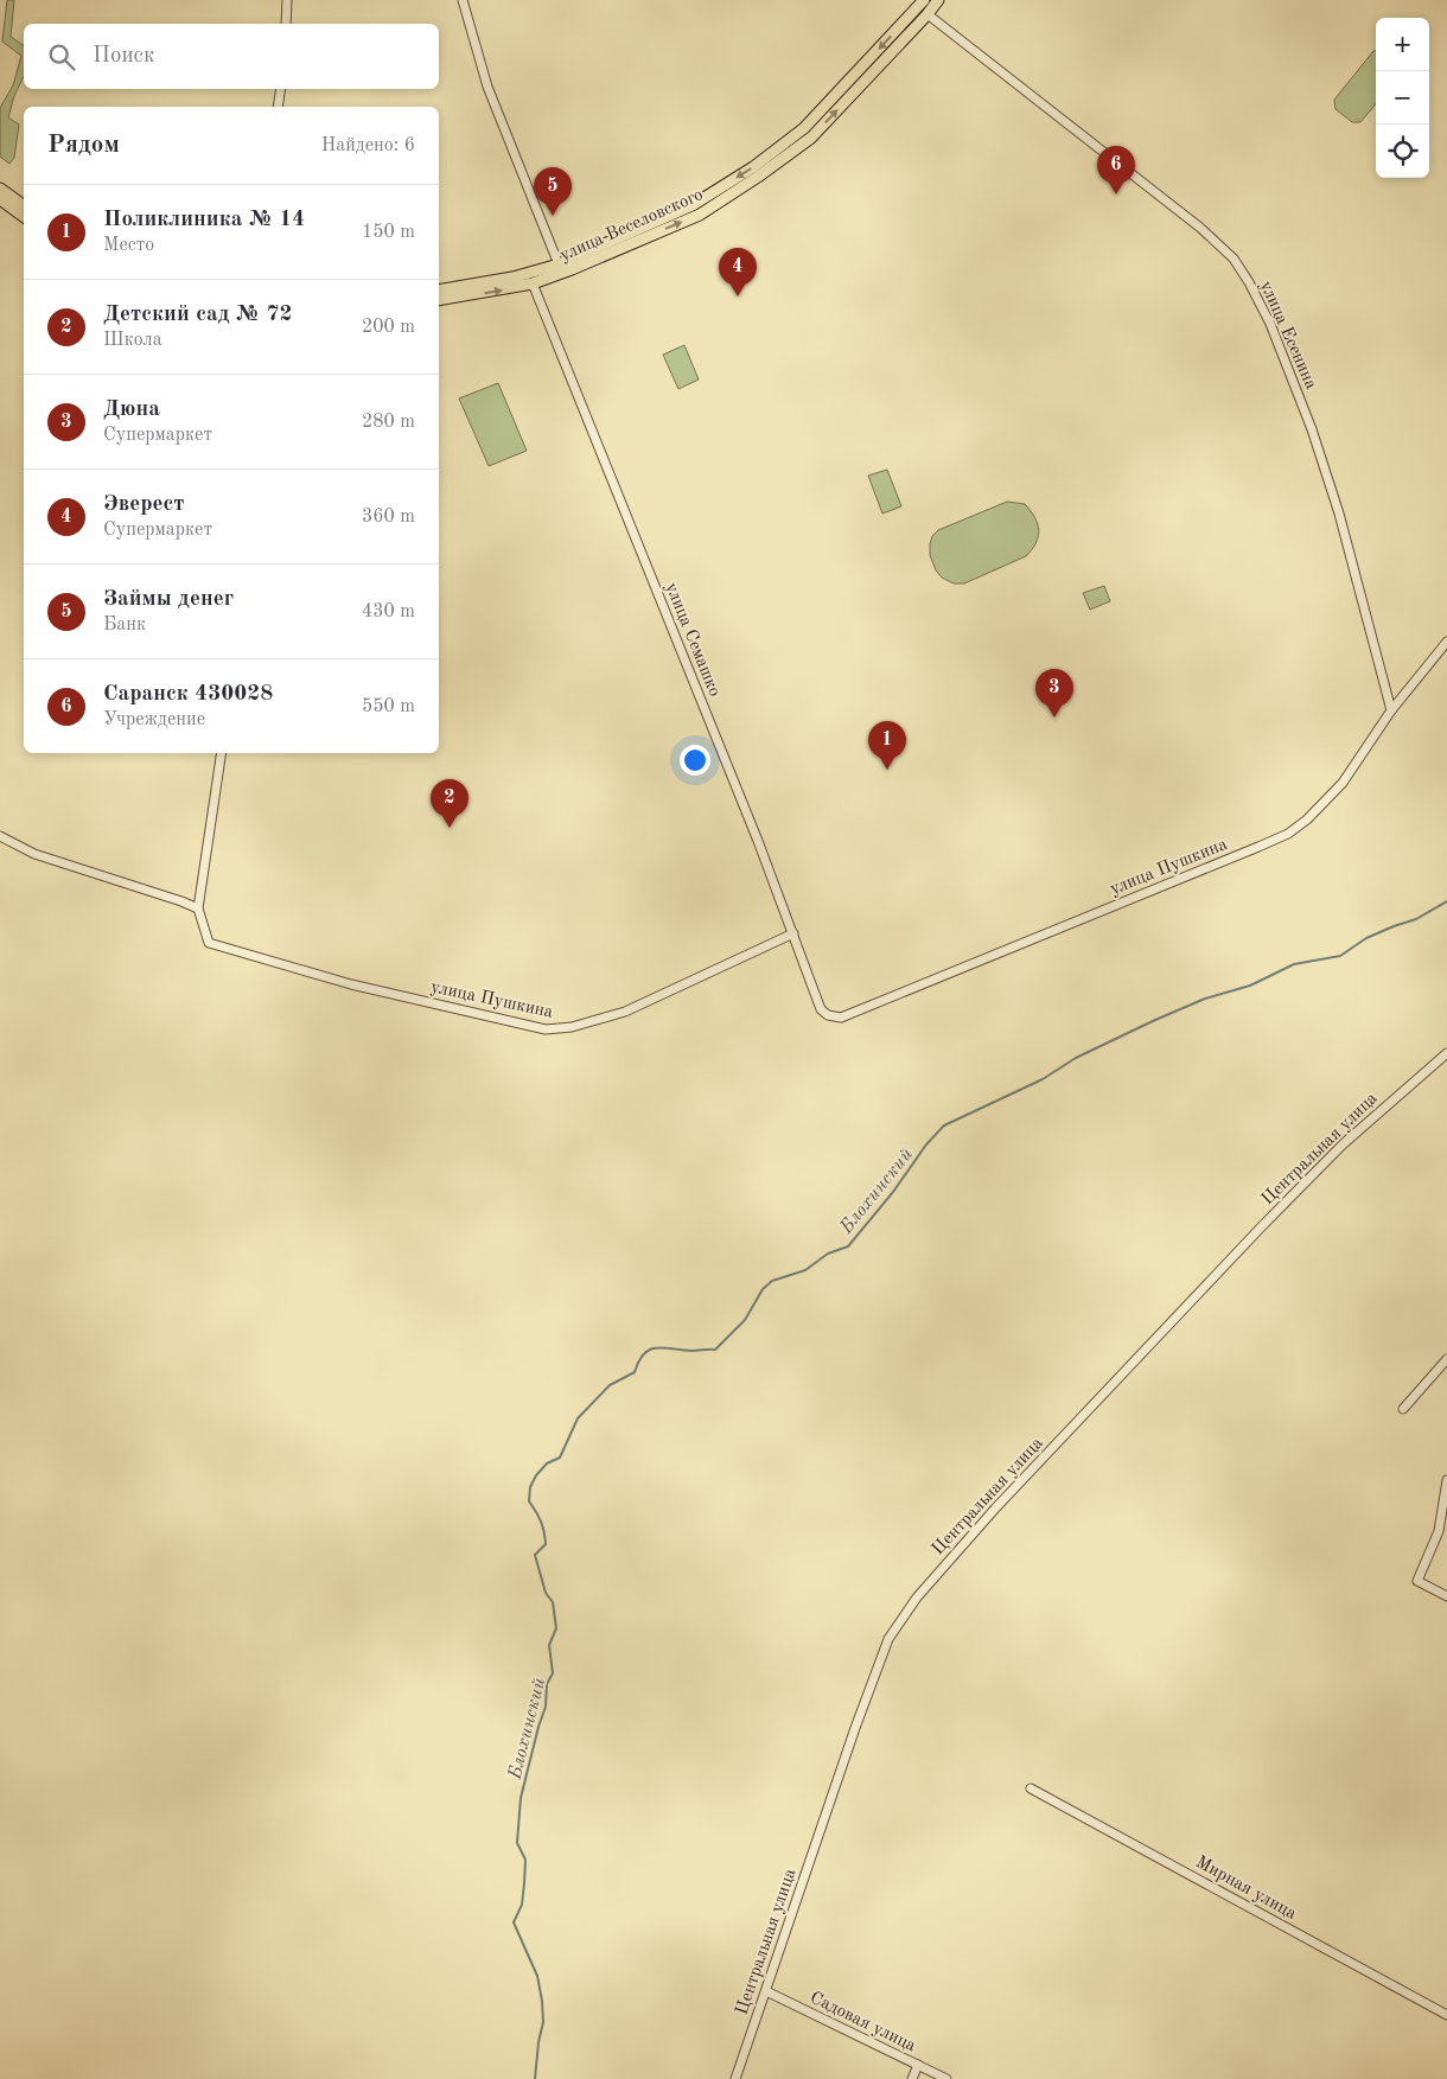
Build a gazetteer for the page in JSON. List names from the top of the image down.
{
  "streets": {
    "main road": ["улица Веселовского", "улица Есенина"],
    "street": [
      "улица Семашко",
      "улица Пушкина",
      "Центральная улица",
      "Мирная улица",
      "Садовая улица"
    ]
  },
  "crossings": [
    ["улица Веселовского", "улица Есенина"],
    ["улица Веселовского", "улица Семашко"],
    ["улица Есенина", "улица Пушкина"],
    ["улица Семашко", "улица Пушкина"],
    ["Центральная улица", "Садовая улица"]
  ],
  "water": ["Блохинский"],
  "page": {
    "map_buttons": ["+", "−"],
    "search": "Поиск",
    "heading": ["Рядом", "Найдено: 6"],
    "pins": [
      "6",
      "5",
      "4",
      "3",
      "1",
      "2"
    ],
    "list": [
      {
        "mark": "1",
        "name": "Поликлиника № 14",
        "note": "Место",
        "value": "150 m"
      },
      {
        "mark": "2",
        "name": "Детский сад № 72",
        "note": "Школа",
        "value": "200 m"
      },
      {
        "mark": "3",
        "name": "Дюна",
        "note": "Супермаркет",
        "value": "280 m"
      },
      {
        "mark": "4",
        "name": "Эверест",
        "note": "Супермаркет",
        "value": "360 m"
      },
      {
        "mark": "5",
        "name": "Займы денег",
        "note": "Банк",
        "value": "430 m"
      },
      {
        "mark": "6",
        "name": "Саранск 430028",
        "note": "Учреждение",
        "value": "550 m"
      }
    ]
  }
}
